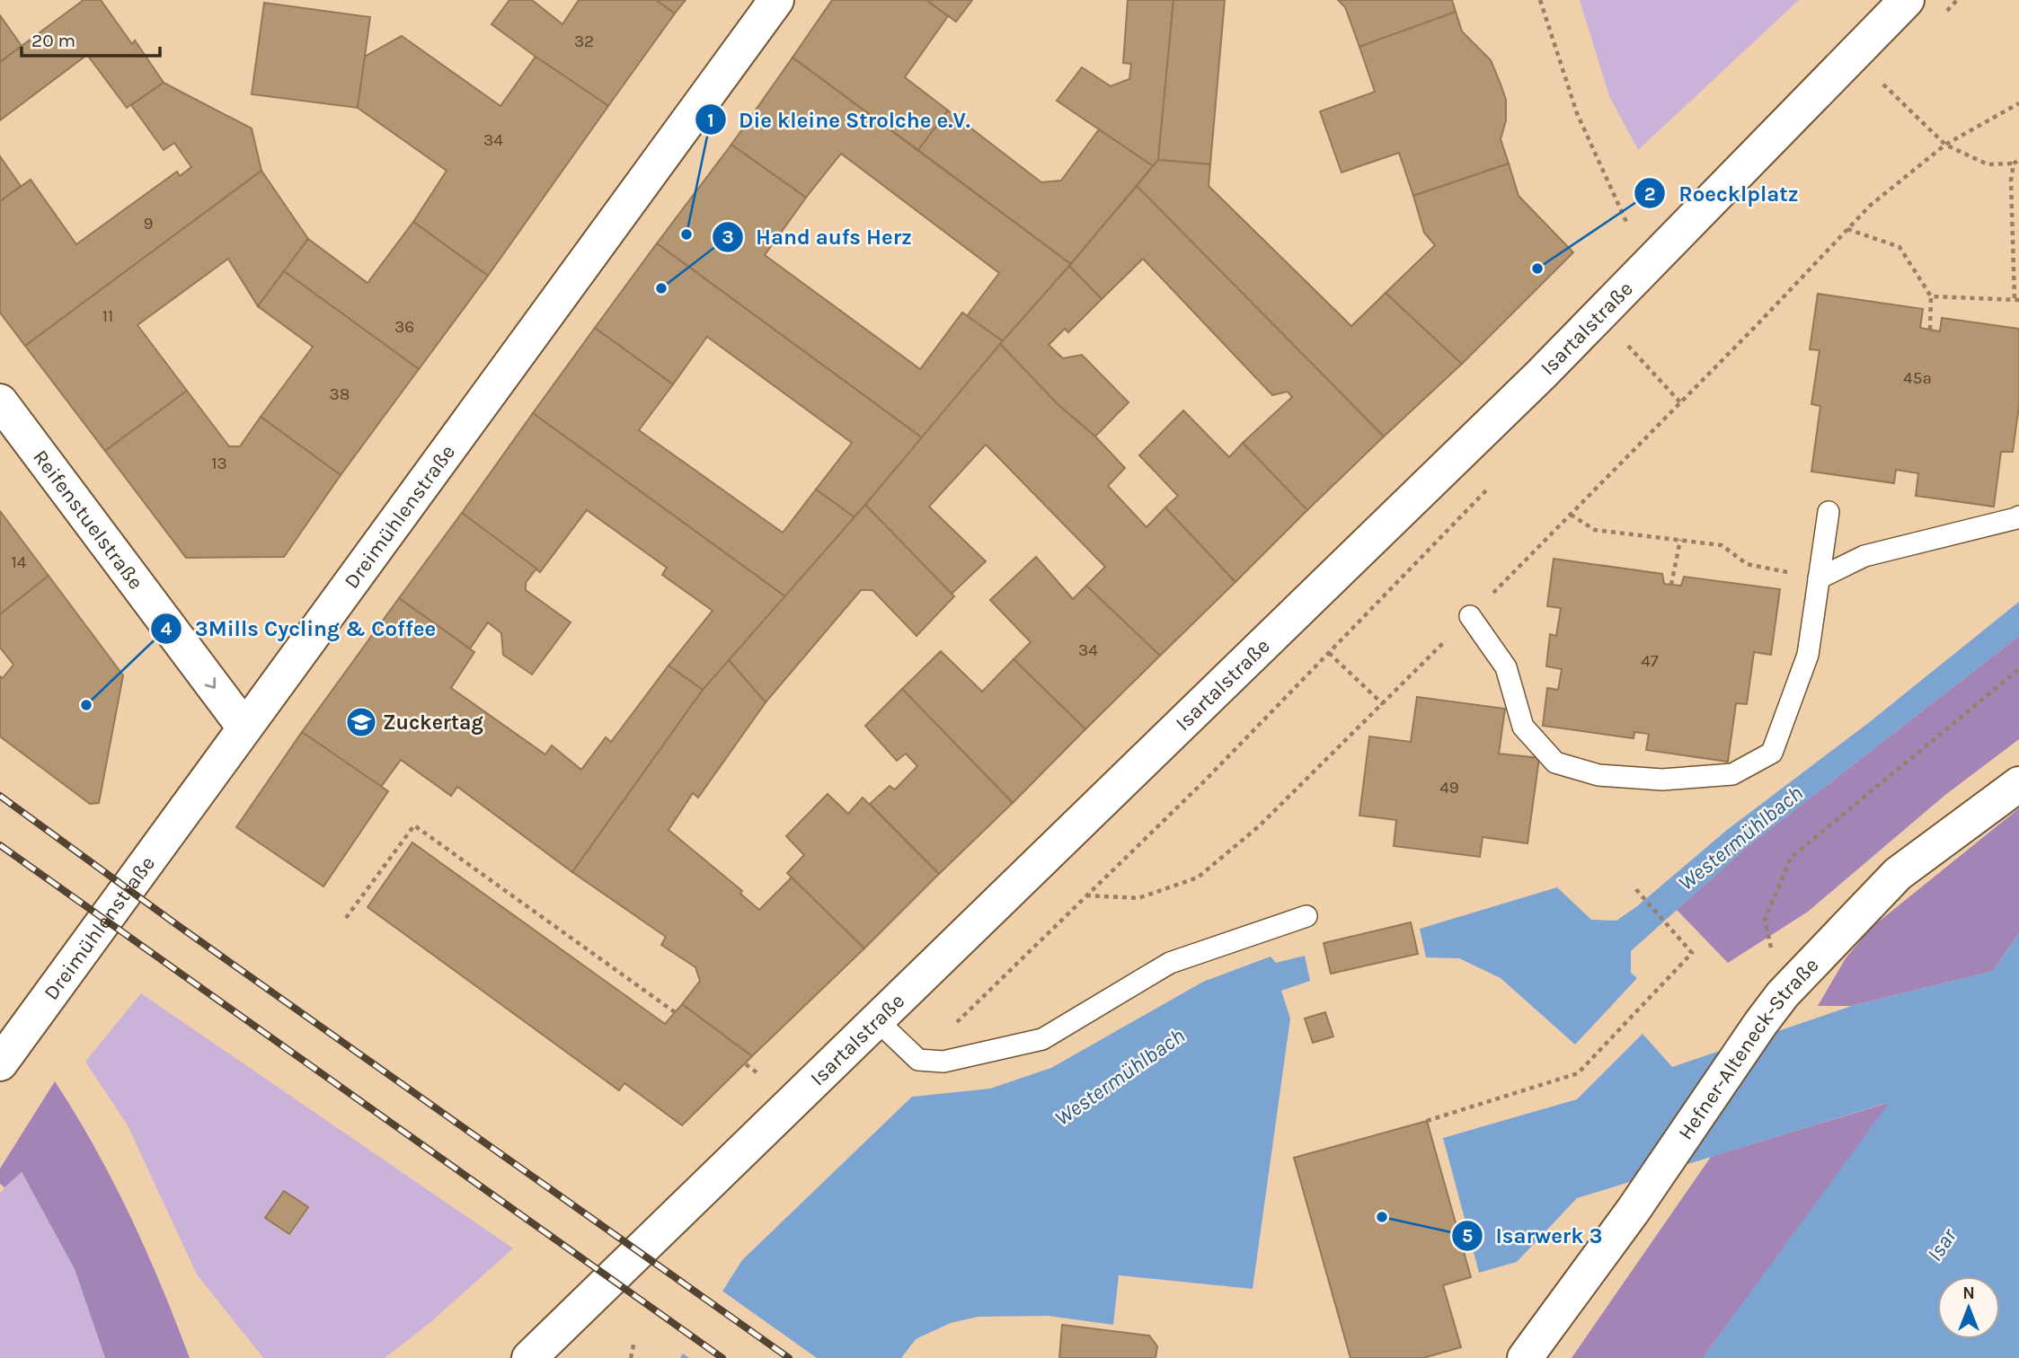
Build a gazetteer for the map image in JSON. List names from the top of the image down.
{
  "streets": {
    "street": [
      "Isartalstraße",
      "Dreimühlenstraße",
      "Reifenstuelstraße",
      "Hefner-Alteneck-Straße"
    ]
  },
  "crossings": [
    ["Dreimühlenstraße", "Reifenstuelstraße"]
  ],
  "one_way": ["Reifenstuelstraße"],
  "water": ["Westermühlbach", "Isar"],
  "places": {
    "other": [
      "Die kleine Strolche e.V.",
      "Roecklplatz",
      "Hand aufs Herz",
      "3Mills Cycling & Coffee",
      "Isarwerk 3"
    ],
    "school or university": ["Zuckertag"]
  },
  "house_numbers": [
    "32",
    "34",
    "9",
    "11",
    "36",
    "45a",
    "38",
    "13",
    "14",
    "34",
    "47",
    "49"
  ],
  "scale_bar": "20 m",
  "north": "top"
}
